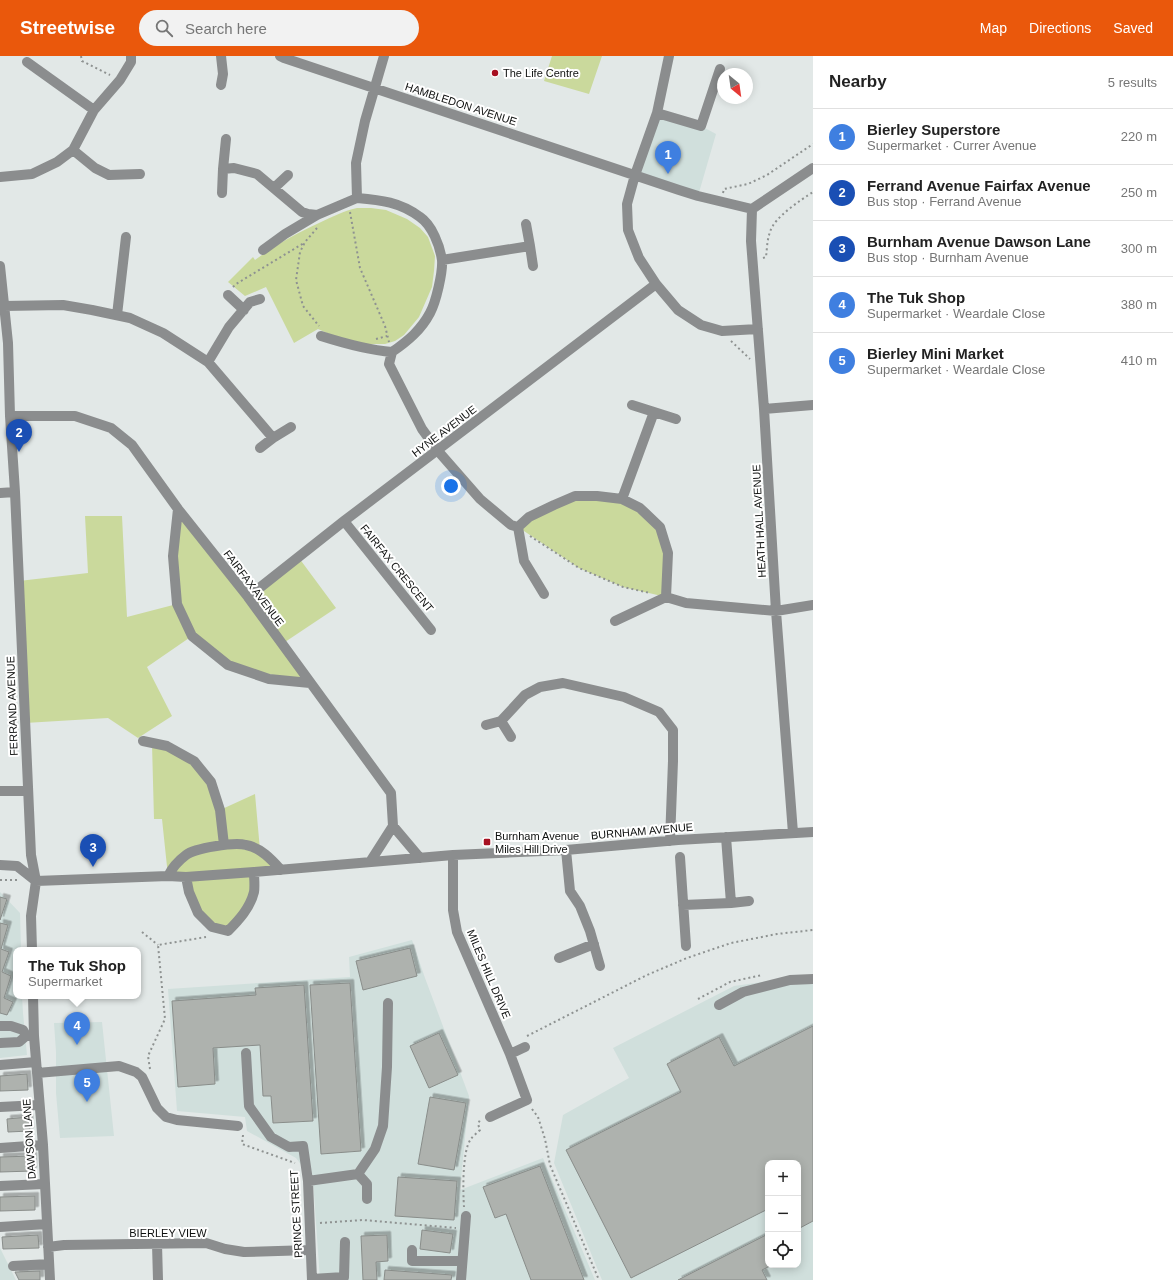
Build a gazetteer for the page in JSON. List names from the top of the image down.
{
  "streets": {
    "street": [
      "HAMBLEDON AVENUE",
      "HYNE AVENUE",
      "HEATH HALL AVENUE",
      "FAIRFAX CRESCENT",
      "FAIRFAX AVENUE",
      "FERRAND AVENUE",
      "BURNHAM AVENUE",
      "MILES HILL DRIVE",
      "DAWSON LANE",
      "PRINCE STREET",
      "BIERLEY VIEW"
    ]
  },
  "crossings": [
    ["HAMBLEDON AVENUE", "HEATH HALL AVENUE"],
    ["HYNE AVENUE", "FAIRFAX CRESCENT"],
    ["HYNE AVENUE", "FAIRFAX AVENUE"],
    ["HEATH HALL AVENUE", "BURNHAM AVENUE"],
    ["FAIRFAX AVENUE", "FERRAND AVENUE"],
    ["FERRAND AVENUE", "BURNHAM AVENUE"],
    ["BURNHAM AVENUE", "MILES HILL DRIVE"],
    ["DAWSON LANE", "BIERLEY VIEW"],
    ["PRINCE STREET", "BIERLEY VIEW"]
  ],
  "places": {
    "other": ["The Life Centre"],
    "transit": ["Burnham Avenue Miles Hill Drive"]
  },
  "north": "bottom right",
  "page": {
    "header": "Streetwise",
    "search": "Search here",
    "nav": ["Map", "Directions", "Saved"],
    "heading": ["Nearby", "5 results"],
    "list": [
      {
        "mark": "1",
        "name": "Bierley Superstore",
        "note": "Supermarket · Currer Avenue",
        "value": "220 m"
      },
      {
        "mark": "2",
        "name": "Ferrand Avenue Fairfax Avenue",
        "note": "Bus stop · Ferrand Avenue",
        "value": "250 m"
      },
      {
        "mark": "3",
        "name": "Burnham Avenue Dawson Lane",
        "note": "Bus stop · Burnham Avenue",
        "value": "300 m"
      },
      {
        "mark": "4",
        "name": "The Tuk Shop",
        "note": "Supermarket · Weardale Close",
        "value": "380 m"
      },
      {
        "mark": "5",
        "name": "Bierley Mini Market",
        "note": "Supermarket · Weardale Close",
        "value": "410 m"
      }
    ],
    "pins": [
      "1",
      "2",
      "3",
      "4",
      "5"
    ],
    "popup": ["The Tuk Shop", "Supermarket"],
    "map_buttons": ["+", "−"]
  }
}
